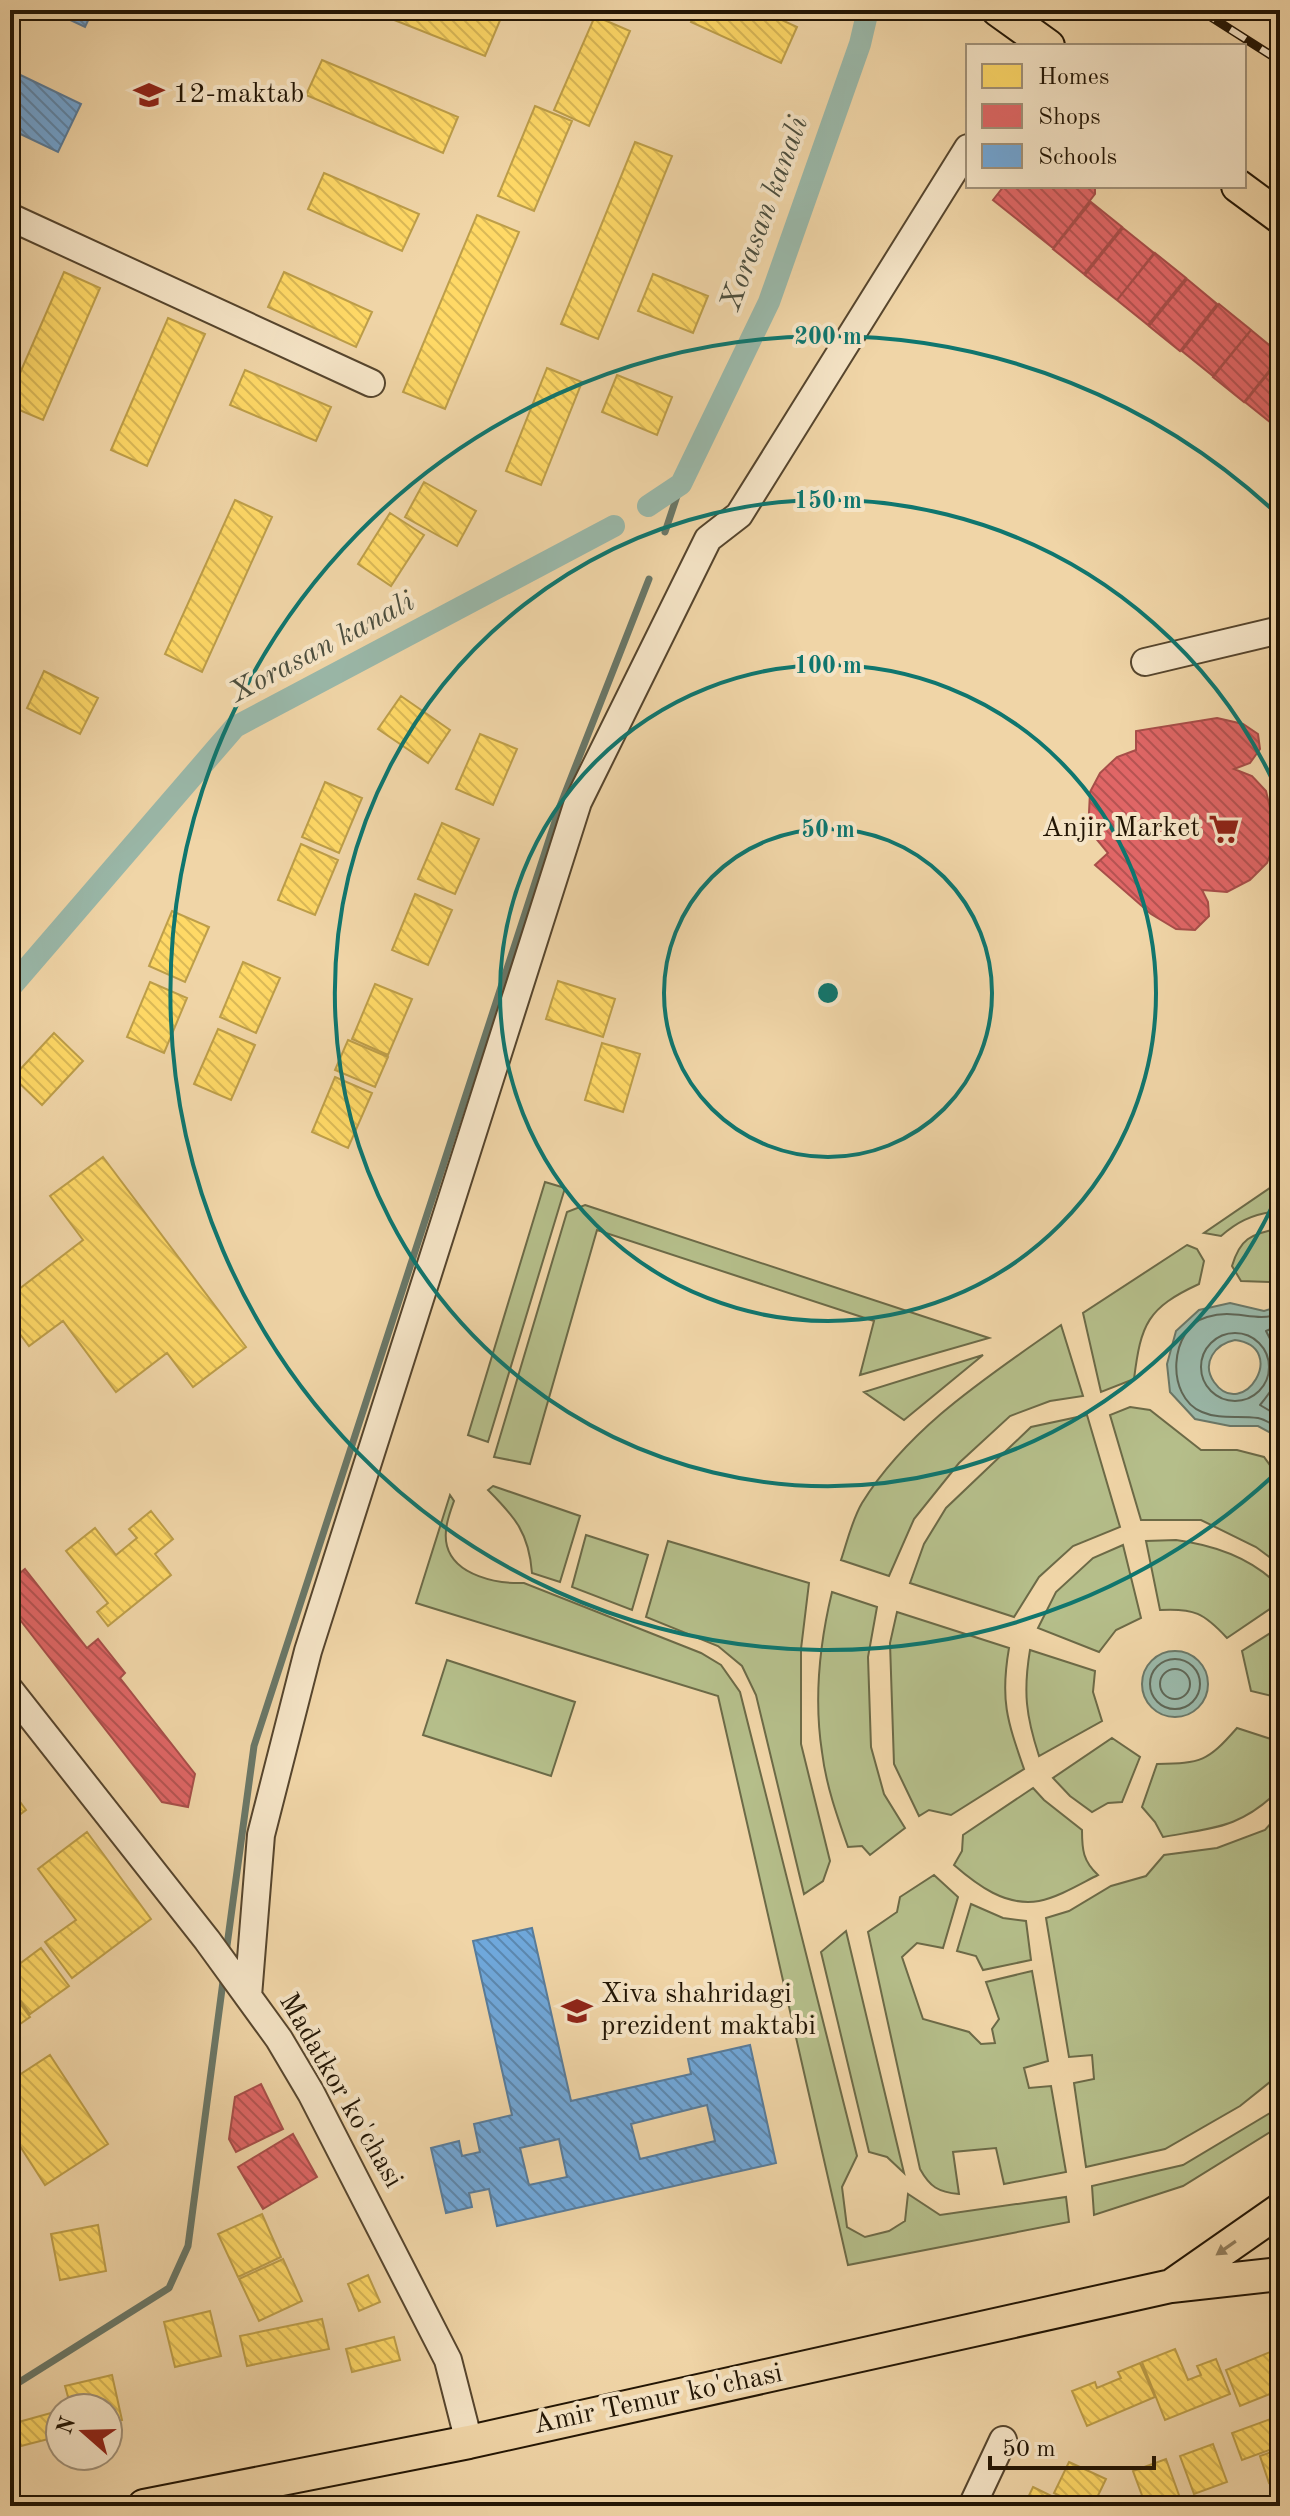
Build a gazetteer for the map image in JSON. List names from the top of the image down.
{
  "streets": {
    "main road": ["Amir Temur ko'chasi"],
    "street": ["Madatkor ko'chasi"]
  },
  "crossings": [
    ["Madatkor ko'chasi", "Amir Temur ko'chasi"]
  ],
  "water": ["Xorasan kanali"],
  "places": {
    "school or university": ["12-maktab", "Xiva shahridagi prezident maktabi"],
    "supermarket": ["Anjir Market"]
  },
  "legend": ["Homes", "Shops", "Schools"],
  "scale_bar": "50 m",
  "north": "left",
  "rings": [
    "200 m",
    "150 m",
    "100 m",
    "50 m"
  ]
}
